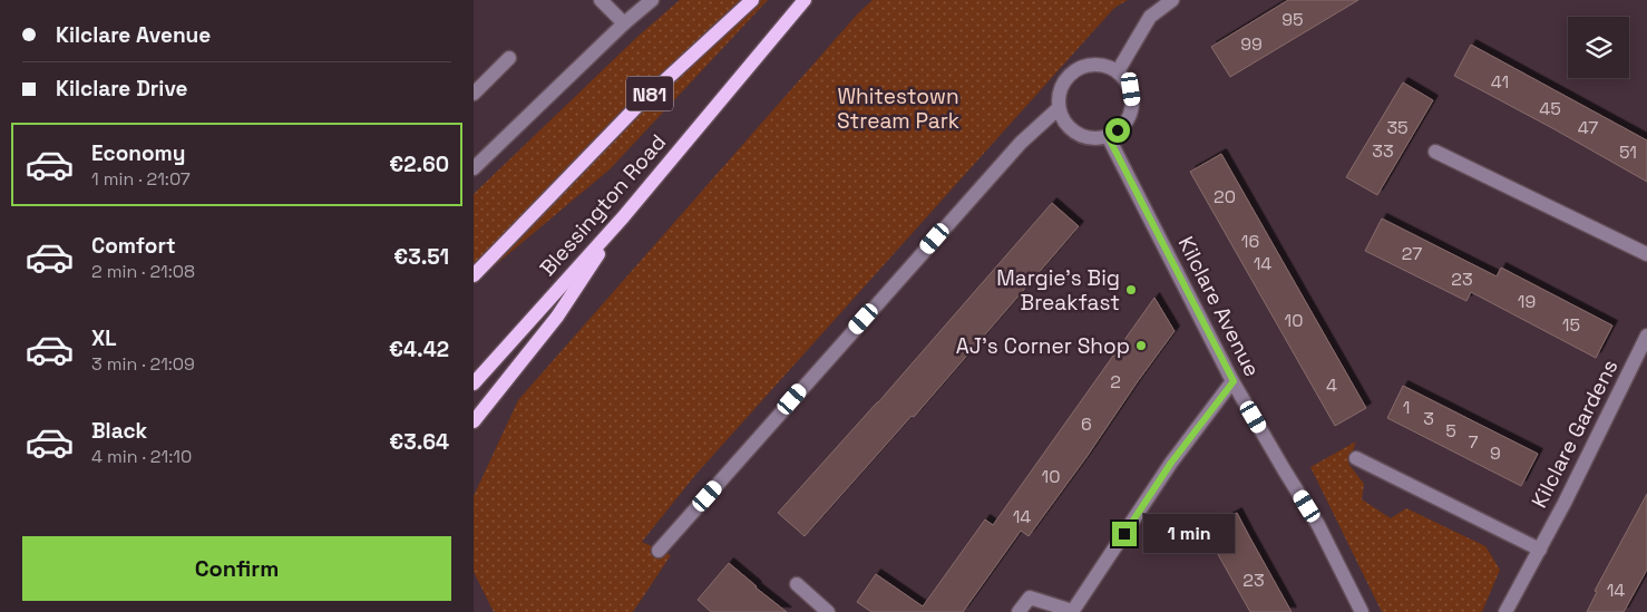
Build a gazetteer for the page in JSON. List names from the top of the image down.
{
  "streets": {
    "main road": ["N81", "Blessington Road"],
    "street": ["Kilclare Avenue", "Kilclare Gardens"]
  },
  "parks": ["Whitestown Stream Park"],
  "places": ["Margie's Big Breakfast", "AJ's Corner Shop"],
  "house_numbers": [
    "95",
    "99",
    "41",
    "45",
    "35",
    "47",
    "33",
    "51",
    "20",
    "16",
    "27",
    "14",
    "23",
    "19",
    "10",
    "15",
    "2",
    "4",
    "1",
    "3",
    "6",
    "5",
    "7",
    "9",
    "10",
    "14",
    "23",
    "14"
  ],
  "page": {
    "banner": ["Kilclare Avenue", "Kilclare Drive"],
    "list": [
      {
        "name": "Economy",
        "note": "1 min · 21:07",
        "value": "€2.60"
      },
      {
        "name": "Comfort",
        "note": "2 min · 21:08",
        "value": "€3.51"
      },
      {
        "name": "XL",
        "note": "3 min · 21:09",
        "value": "€4.42"
      },
      {
        "name": "Black",
        "note": "4 min · 21:10",
        "value": "€3.64"
      }
    ],
    "bubble": "1 min",
    "buttons": "Confirm"
  }
}
